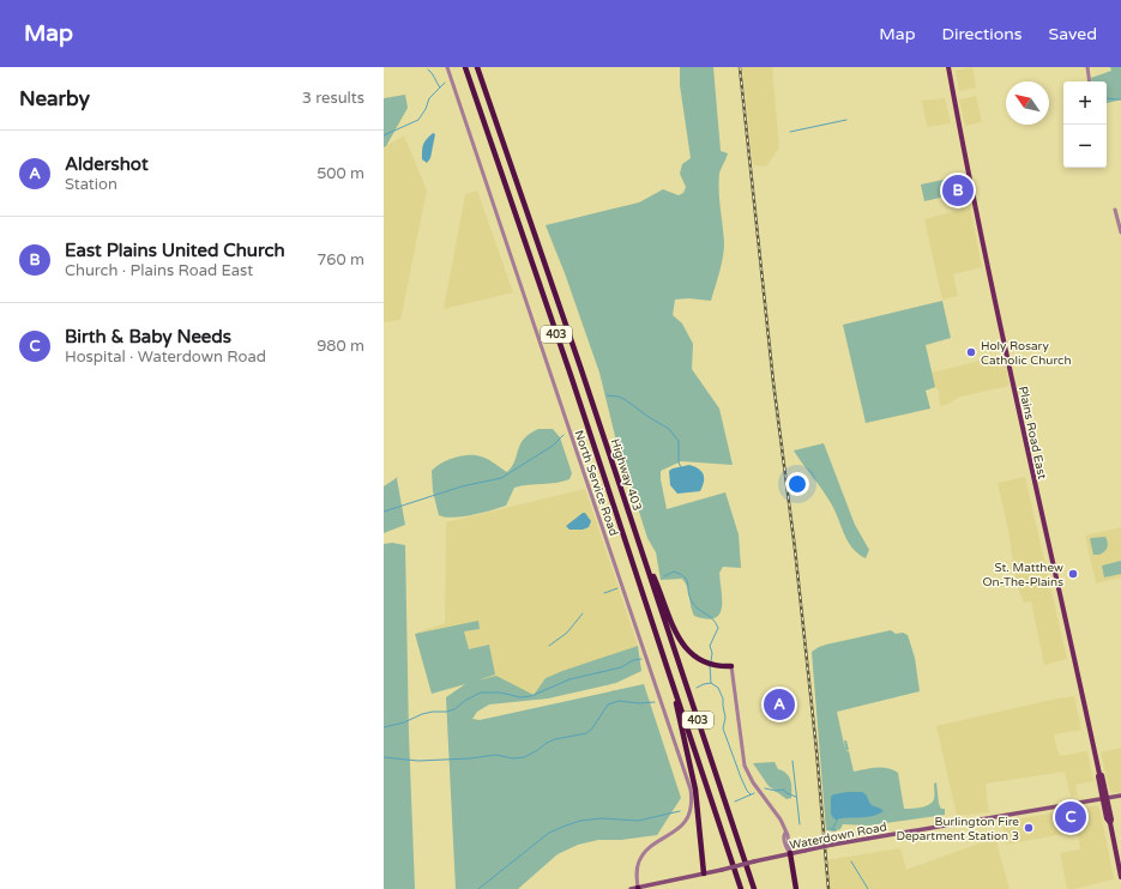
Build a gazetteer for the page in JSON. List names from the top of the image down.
{
  "streets": {
    "highway": ["403", "Highway 403"],
    "main road": ["Plains Road East", "Waterdown Road"],
    "street": ["North Service Road"]
  },
  "crossings": [
    ["Plains Road East", "Waterdown Road"],
    ["North Service Road", "Waterdown Road"]
  ],
  "places": ["Holy Rosary Catholic Church", "St. Matthew On-The-Plains", "Burlington Fire Department Station 3"],
  "north": "top left",
  "page": {
    "header": "Map",
    "nav": ["Map", "Directions", "Saved"],
    "heading": ["Nearby", "3 results"],
    "map_buttons": ["+", "−"],
    "list": [
      {
        "mark": "A",
        "name": "Aldershot",
        "note": "Station",
        "value": "500 m"
      },
      {
        "mark": "B",
        "name": "East Plains United Church",
        "note": "Church · Plains Road East",
        "value": "760 m"
      },
      {
        "mark": "C",
        "name": "Birth & Baby Needs",
        "note": "Hospital · Waterdown Road",
        "value": "980 m"
      }
    ],
    "pins": ["B", "A", "C"]
  }
}
